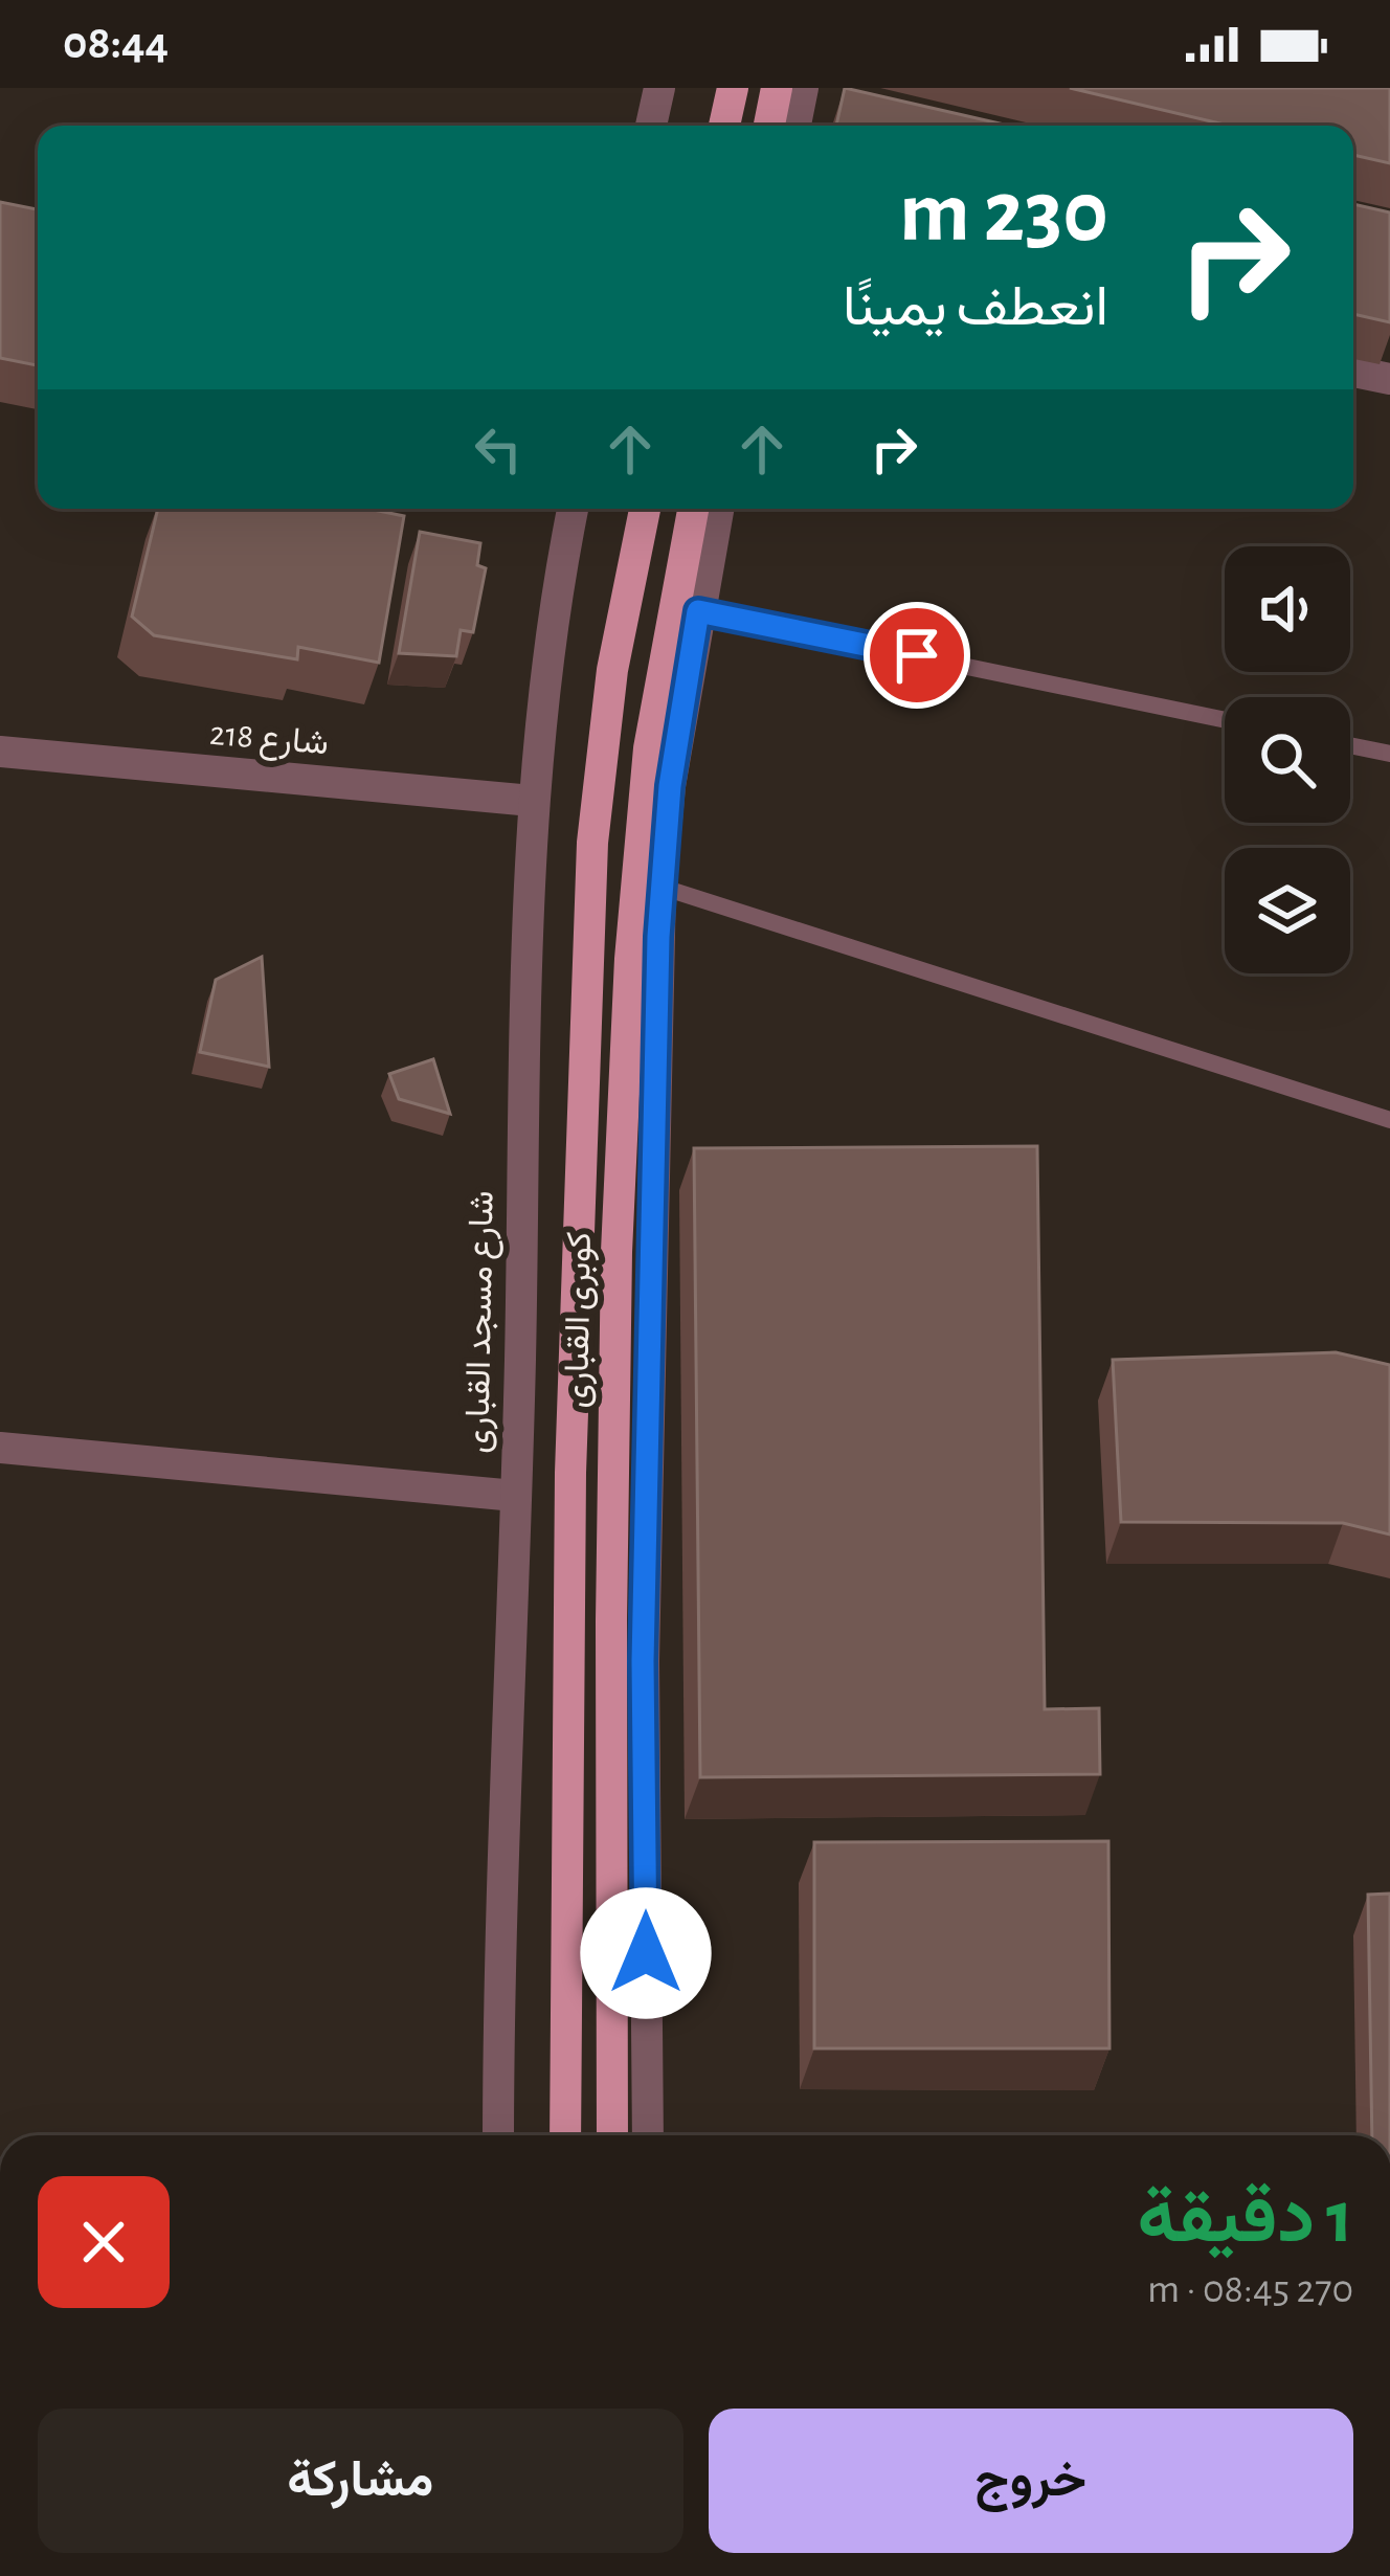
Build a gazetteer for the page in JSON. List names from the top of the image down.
{
  "streets": {
    "main road": ["كوبرى القبارى"],
    "street": ["شارع 218", "شارع مسجد القبارى"]
  },
  "crossings": [
    ["شارع 218", "شارع مسجد القبارى"]
  ],
  "page": {
    "status": "08:44",
    "turn": ["230 m", "انعطف يمينًا"],
    "heading": ["1 دقيقة", "270 m · 08:45"],
    "buttons": ["خروج", "مشاركة"]
  }
}
